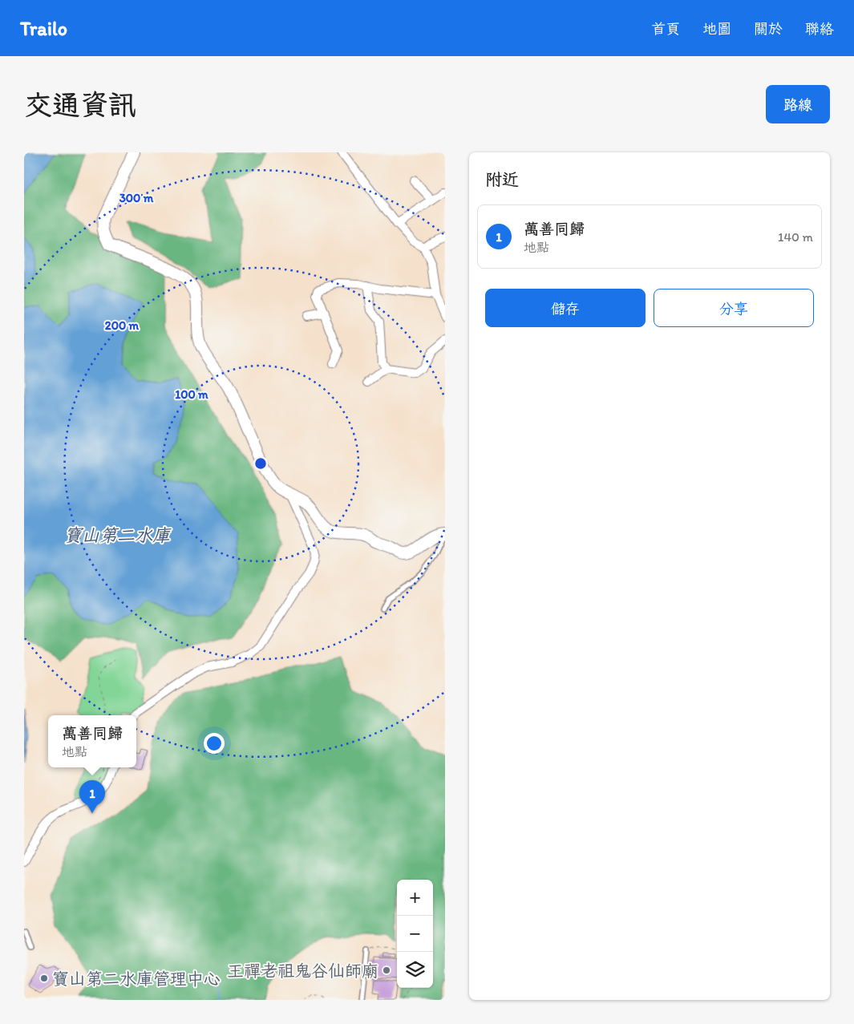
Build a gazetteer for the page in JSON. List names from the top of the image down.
{
  "water": ["寶山第二水庫"],
  "places": ["王禪老祖鬼谷仙師廟", "寶山第二水庫管理中心"],
  "page": {
    "header": "Trailo",
    "nav": [
      "首頁",
      "地圖",
      "關於",
      "聯絡"
    ],
    "buttons": [
      "路線",
      ["儲存", "分享"]
    ],
    "title": "交通資訊",
    "heading": "附近",
    "list": [
      {
        "mark": "1",
        "name": "萬善同歸",
        "note": "地點",
        "value": "140 m"
      }
    ],
    "popup": ["萬善同歸", "地點"],
    "pins": "1",
    "map_buttons": ["+", "−"]
  },
  "rings": ["300 m", "200 m", "100 m"]
}
